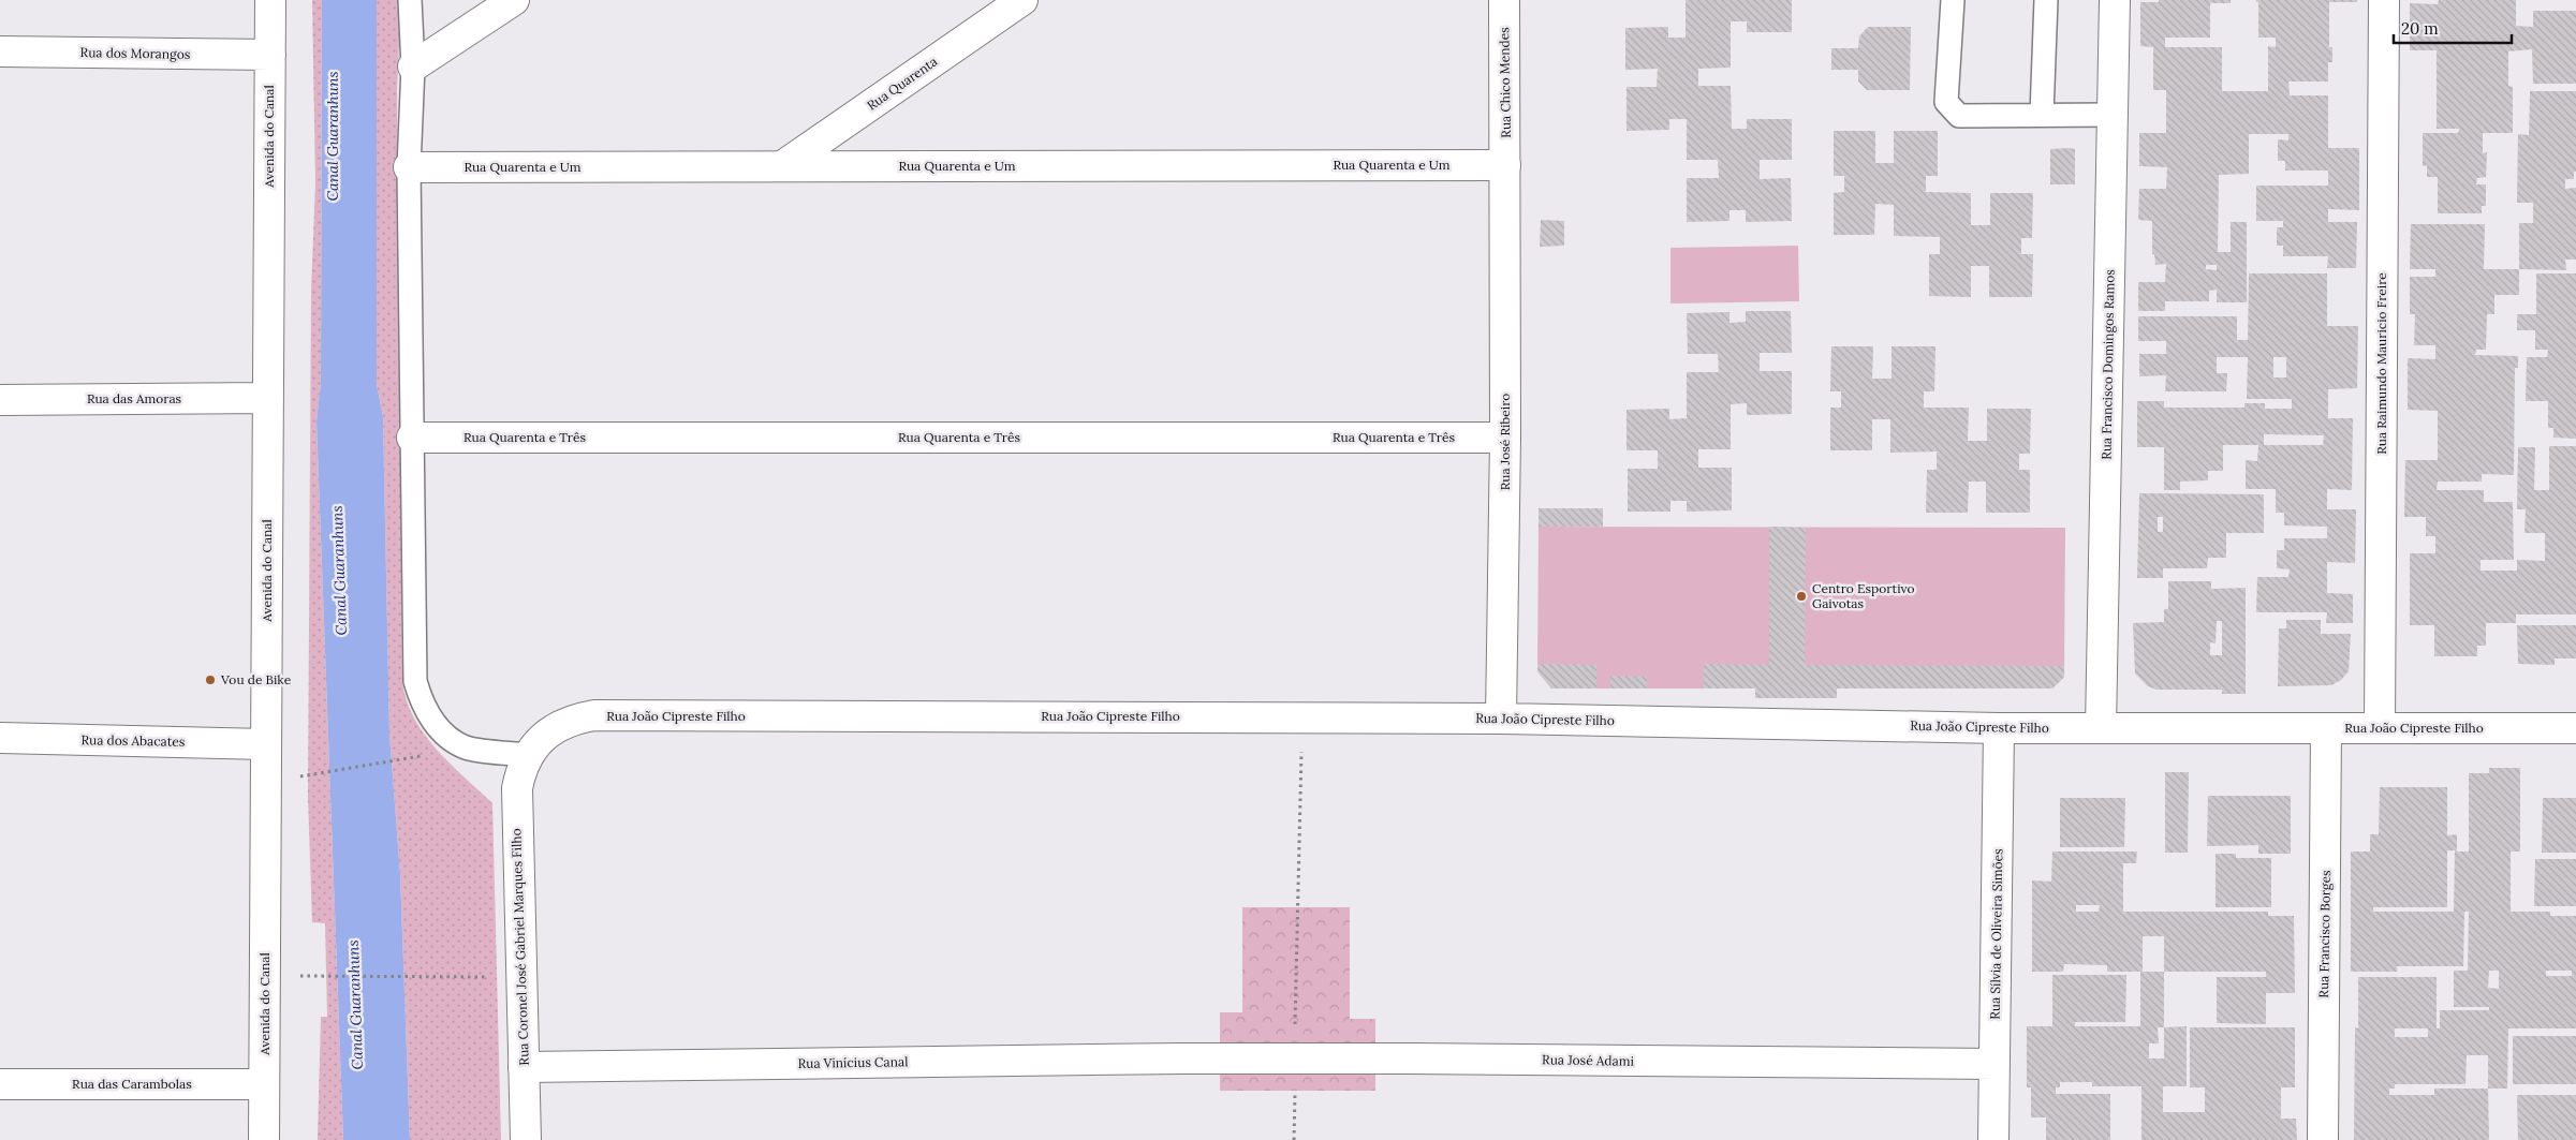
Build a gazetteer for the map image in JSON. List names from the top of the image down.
{
  "streets": {
    "street": [
      "Rua dos Morangos",
      "Rua Chico Mendes",
      "Rua Quarenta",
      "Avenida do Canal",
      "Rua Quarenta e Um",
      "Rua Raimundo Mauricio Freire",
      "Rua Francisco Domingos Ramos",
      "Rua das Amoras",
      "Rua Quarenta e Três",
      "Rua José Ribeiro",
      "Rua João Cipreste Filho",
      "Rua dos Abacates",
      "Rua Sílvia de Oliveira Simões",
      "Rua Francisco Borges",
      "Rua Coronel José Gabriel Marques Filho",
      "Rua José Adami",
      "Rua Vinícius Canal",
      "Rua das Carambolas"
    ]
  },
  "crossings": [
    ["Rua dos Morangos", "Avenida do Canal"],
    ["Rua Chico Mendes", "Rua Quarenta e Um"],
    ["Rua Chico Mendes", "Rua José Ribeiro"],
    ["Rua Quarenta", "Rua Quarenta e Um"],
    ["Avenida do Canal", "Rua das Amoras"],
    ["Avenida do Canal", "Rua dos Abacates"],
    ["Avenida do Canal", "Rua das Carambolas"],
    ["Rua Quarenta e Um", "Rua José Ribeiro"],
    ["Rua Raimundo Mauricio Freire", "Rua João Cipreste Filho"],
    ["Rua Francisco Domingos Ramos", "Rua João Cipreste Filho"],
    ["Rua Quarenta e Três", "Rua José Ribeiro"],
    ["Rua José Ribeiro", "Rua João Cipreste Filho"],
    ["Rua João Cipreste Filho", "Rua Sílvia de Oliveira Simões"],
    ["Rua João Cipreste Filho", "Rua Francisco Borges"],
    ["Rua João Cipreste Filho", "Rua Coronel José Gabriel Marques Filho"],
    ["Rua Sílvia de Oliveira Simões", "Rua José Adami"],
    ["Rua Coronel José Gabriel Marques Filho", "Rua Vinícius Canal"],
    ["Rua José Adami", "Rua Vinícius Canal"]
  ],
  "water": ["Canal Guaranhuns"],
  "places": ["Centro Esportivo Gaivotas", "Vou de Bike"],
  "scale_bar": "20 m"
}
